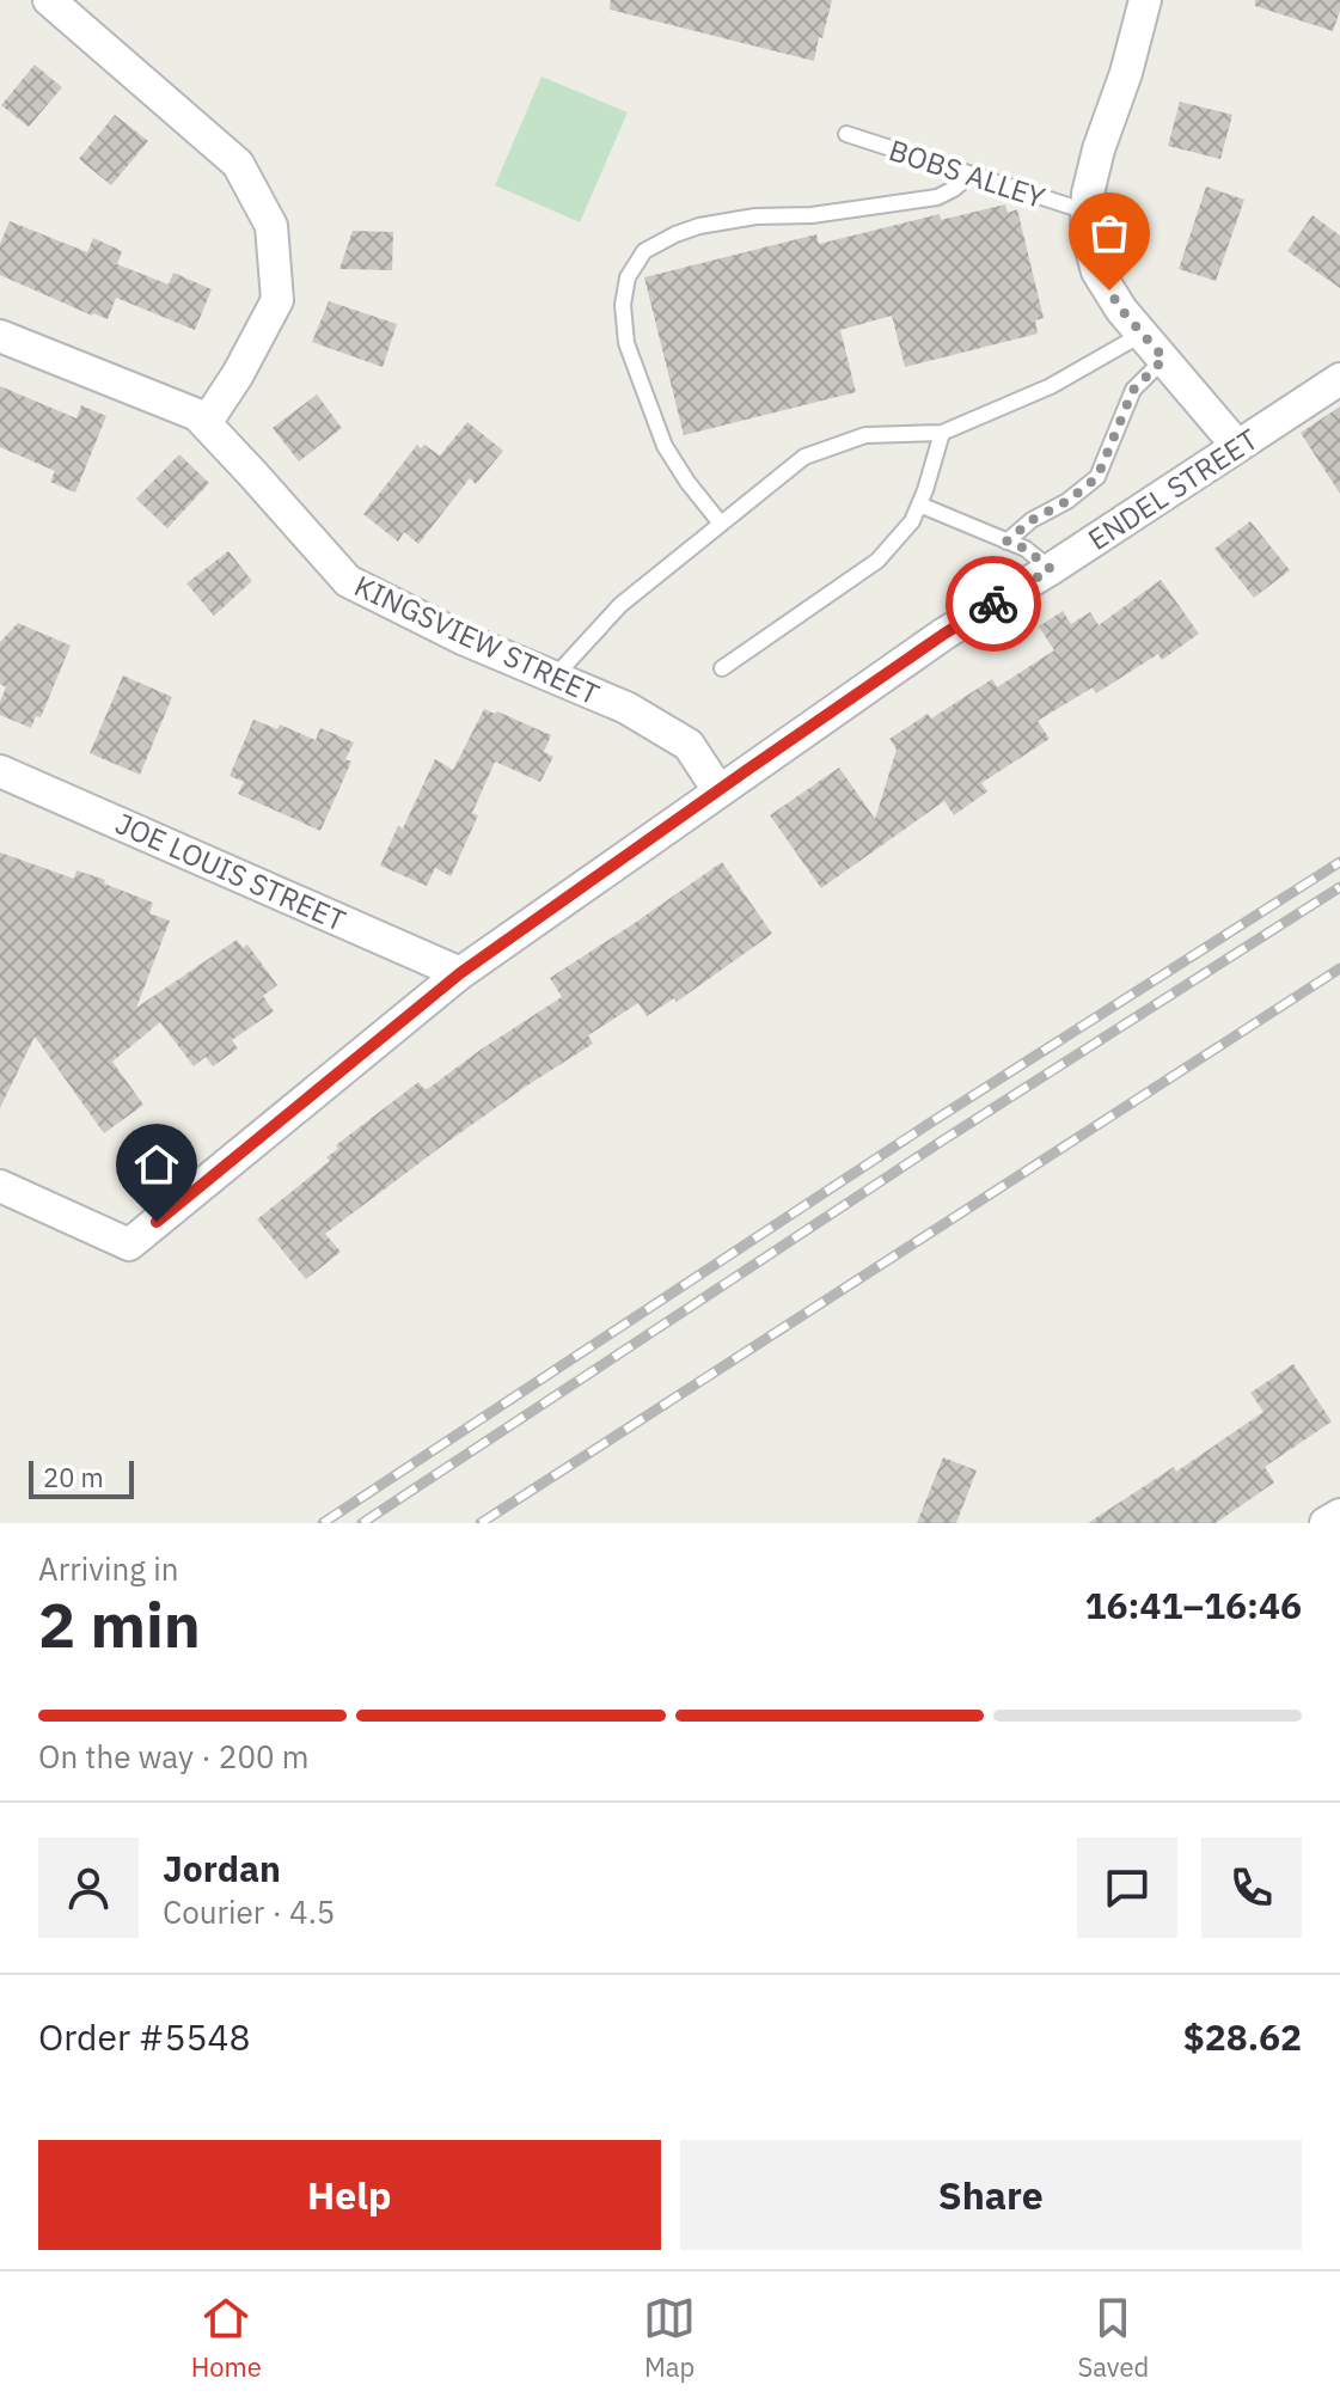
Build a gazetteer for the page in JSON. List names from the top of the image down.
{
  "streets": {
    "street": ["ENDEL STREET", "KINGSVIEW STREET", "JOE LOUIS STREET"],
    "lane": ["BOBS ALLEY"]
  },
  "crossings": [
    ["ENDEL STREET", "KINGSVIEW STREET"],
    ["ENDEL STREET", "JOE LOUIS STREET"]
  ],
  "scale_bar": "20 m",
  "page": {
    "scale": "20 m",
    "heading": ["2 min", "Arriving in", "16:41–16:46"],
    "panel": [
      "Jordan",
      "Courier · 4.5",
      "Order #5548",
      "$28.62"
    ],
    "bar": "On the way · 200 m",
    "buttons": ["Help", "Share"],
    "tabs": ["Home", "Map", "Saved"]
  }
}
